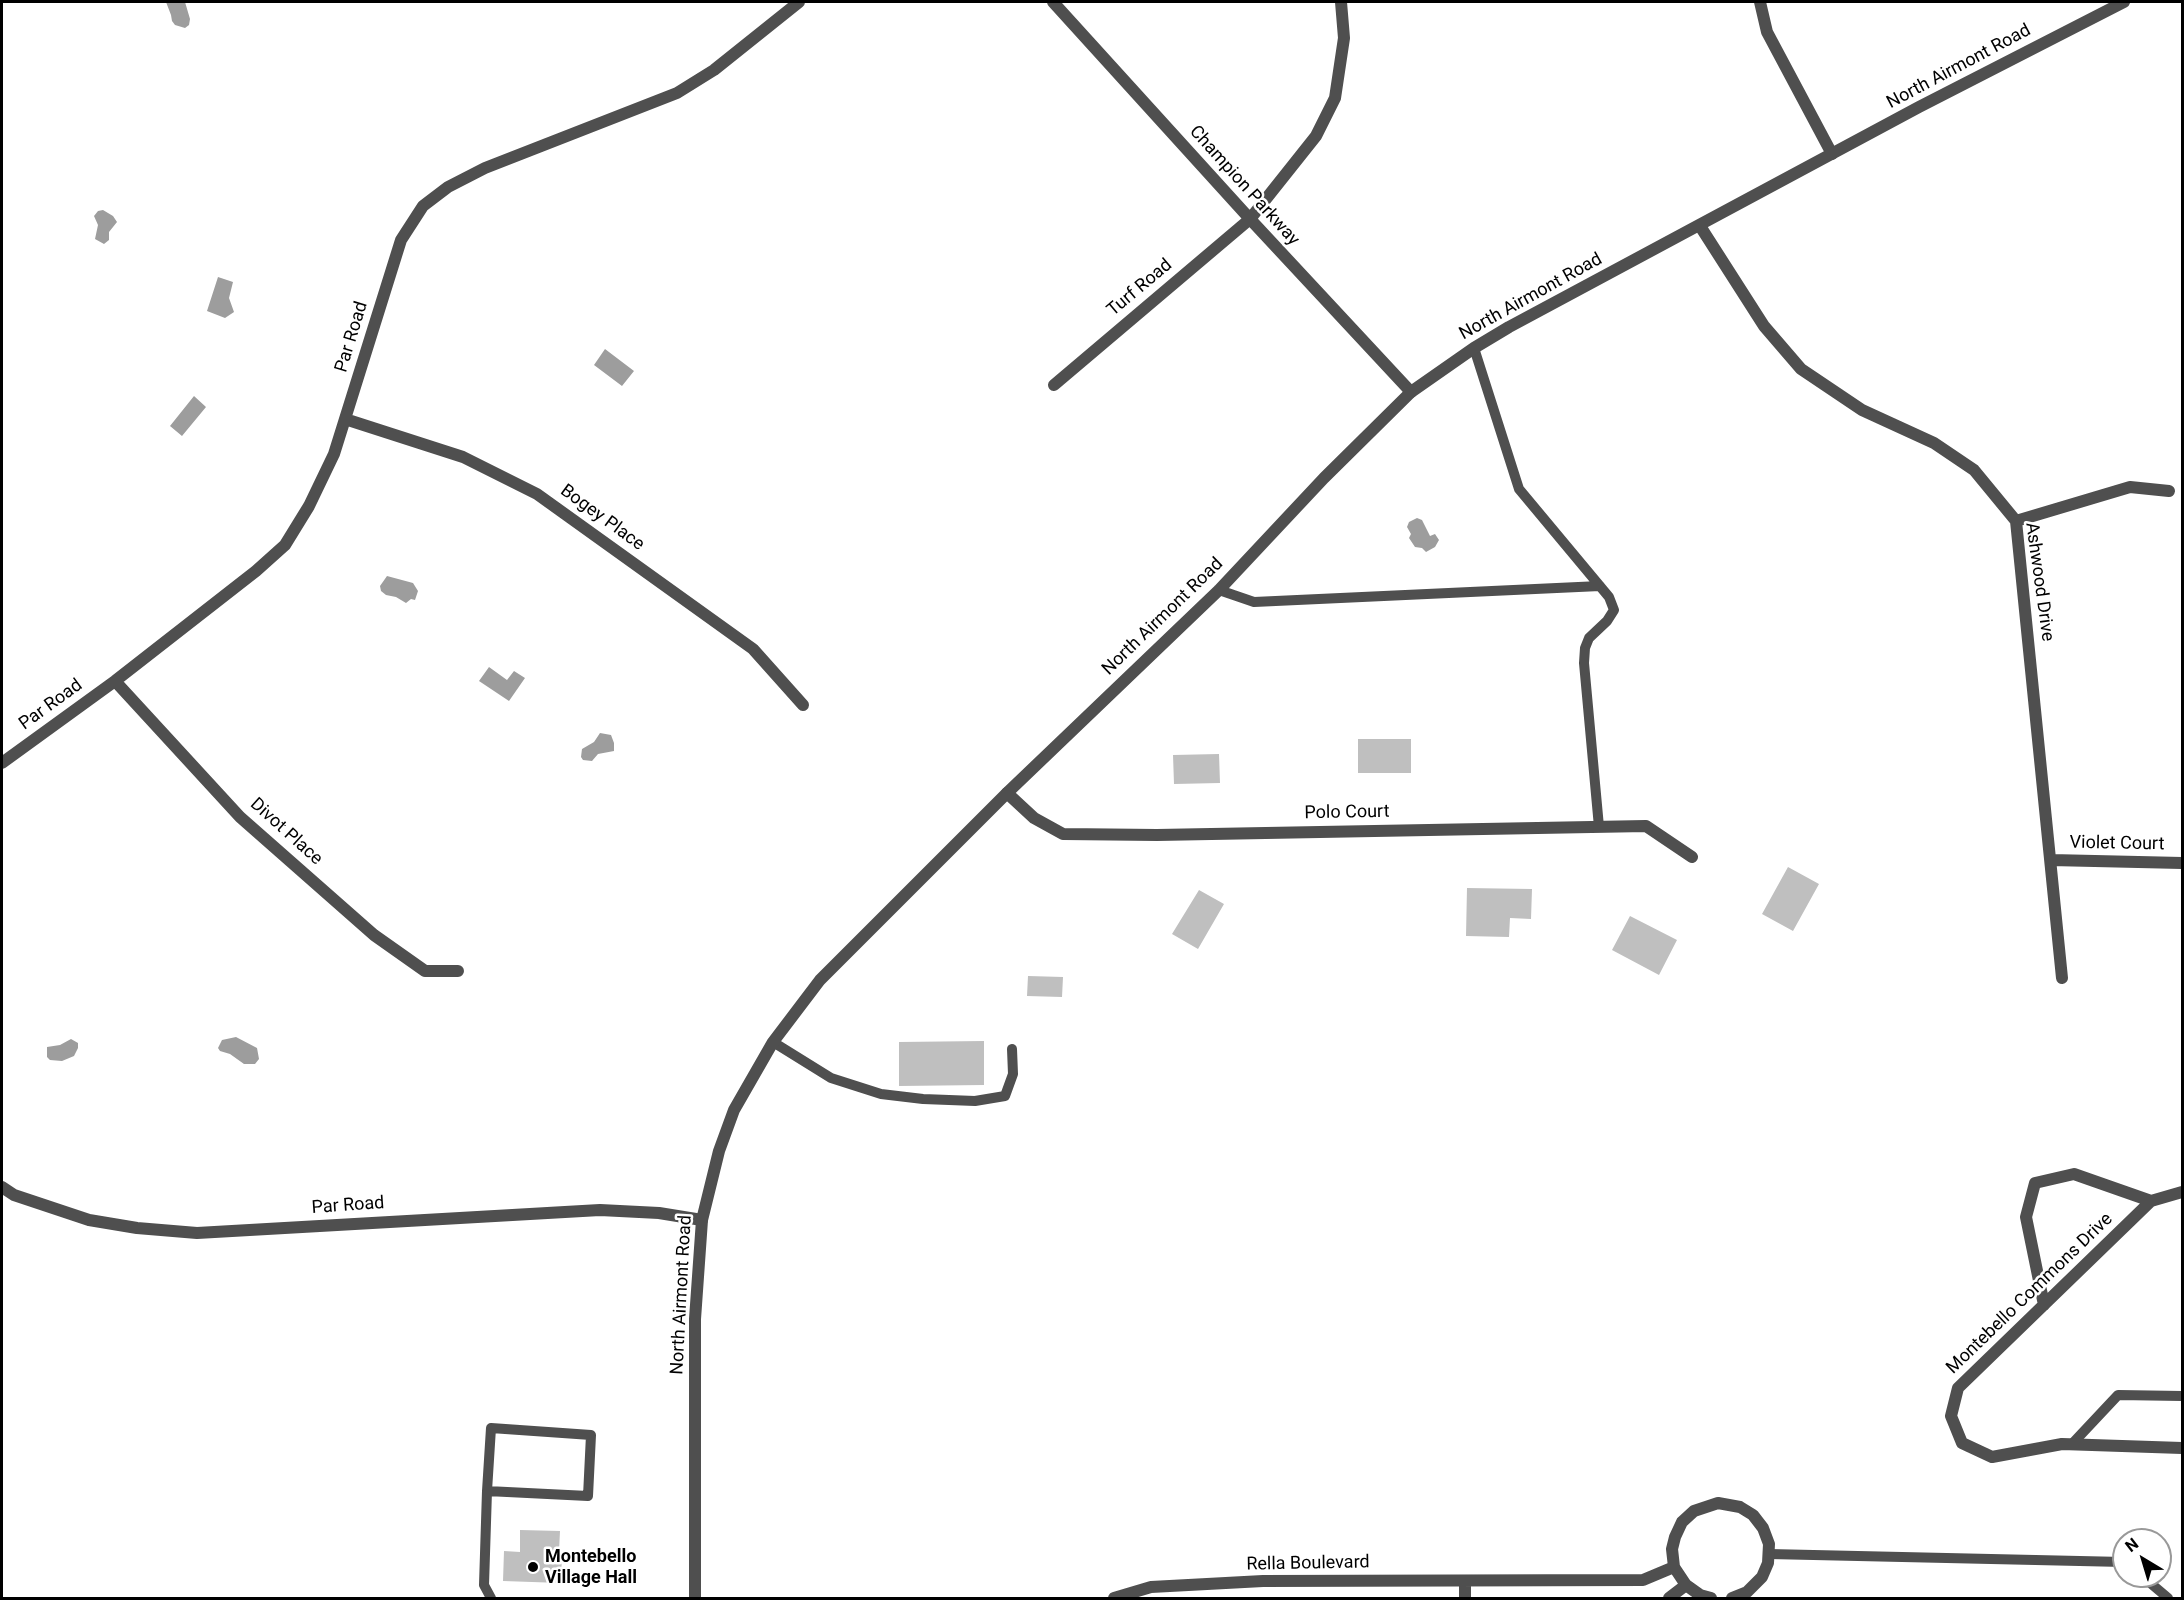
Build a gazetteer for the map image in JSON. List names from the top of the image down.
{
  "streets": {
    "street": [
      "North Airmont Road",
      "Champion Parkway",
      "Turf Road",
      "Par Road",
      "Bogey Place",
      "Ashwood Drive",
      "Polo Court",
      "Divot Place",
      "Violet Court",
      "Montebello Commons Drive",
      "Rella Boulevard"
    ]
  },
  "crossings": [
    ["North Airmont Road", "Champion Parkway"],
    ["North Airmont Road", "Par Road"],
    ["North Airmont Road", "Ashwood Drive"],
    ["North Airmont Road", "Polo Court"],
    ["Champion Parkway", "Turf Road"],
    ["Par Road", "Bogey Place"],
    ["Par Road", "Divot Place"],
    ["Ashwood Drive", "Violet Court"]
  ],
  "places": ["Montebello Village Hall"],
  "north": "top left"
}
